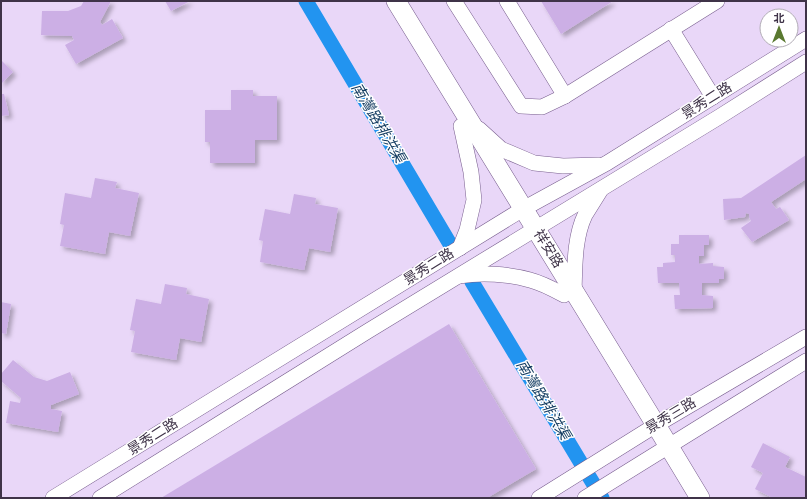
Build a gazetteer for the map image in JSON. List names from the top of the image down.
{
  "streets": {
    "main road": ["祥安路"],
    "street": ["景秀二路", "景秀三路"]
  },
  "crossings": [
    ["景秀二路", "祥安路"],
    ["祥安路", "景秀三路"]
  ],
  "water": ["南灣路排洪渠"],
  "north": "top"
}
